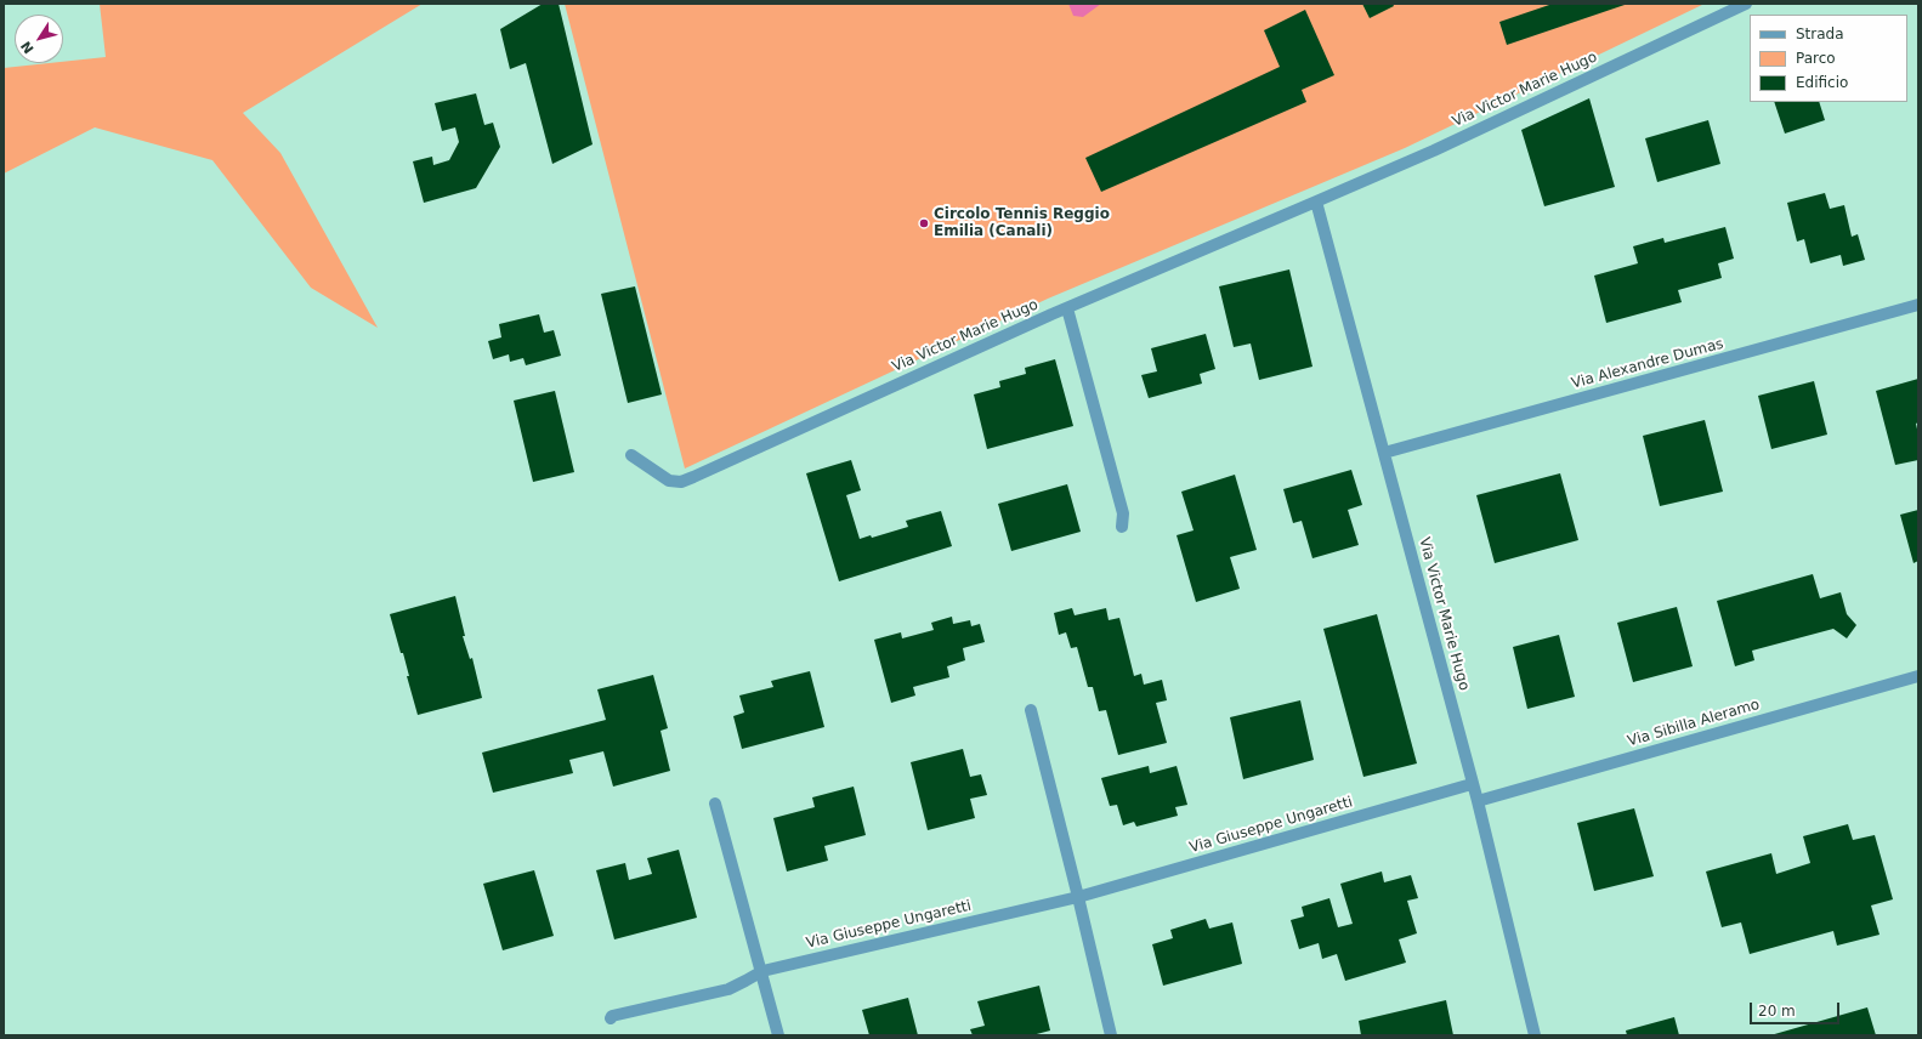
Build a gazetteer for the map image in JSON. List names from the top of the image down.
{
  "streets": {
    "street": [
      "Via Victor Marie Hugo",
      "Via Alexandre Dumas",
      "Via Sibilla Aleramo",
      "Via Giuseppe Ungaretti"
    ]
  },
  "crossings": [
    ["Via Victor Marie Hugo", "Via Alexandre Dumas"],
    ["Via Victor Marie Hugo", "Via Sibilla Aleramo"],
    ["Via Victor Marie Hugo", "Via Giuseppe Ungaretti"]
  ],
  "places": ["Circolo Tennis Reggio Emilia (Canali)"],
  "legend": ["Strada", "Parco", "Edificio"],
  "scale_bar": "20 m",
  "north": "bottom left"
}
